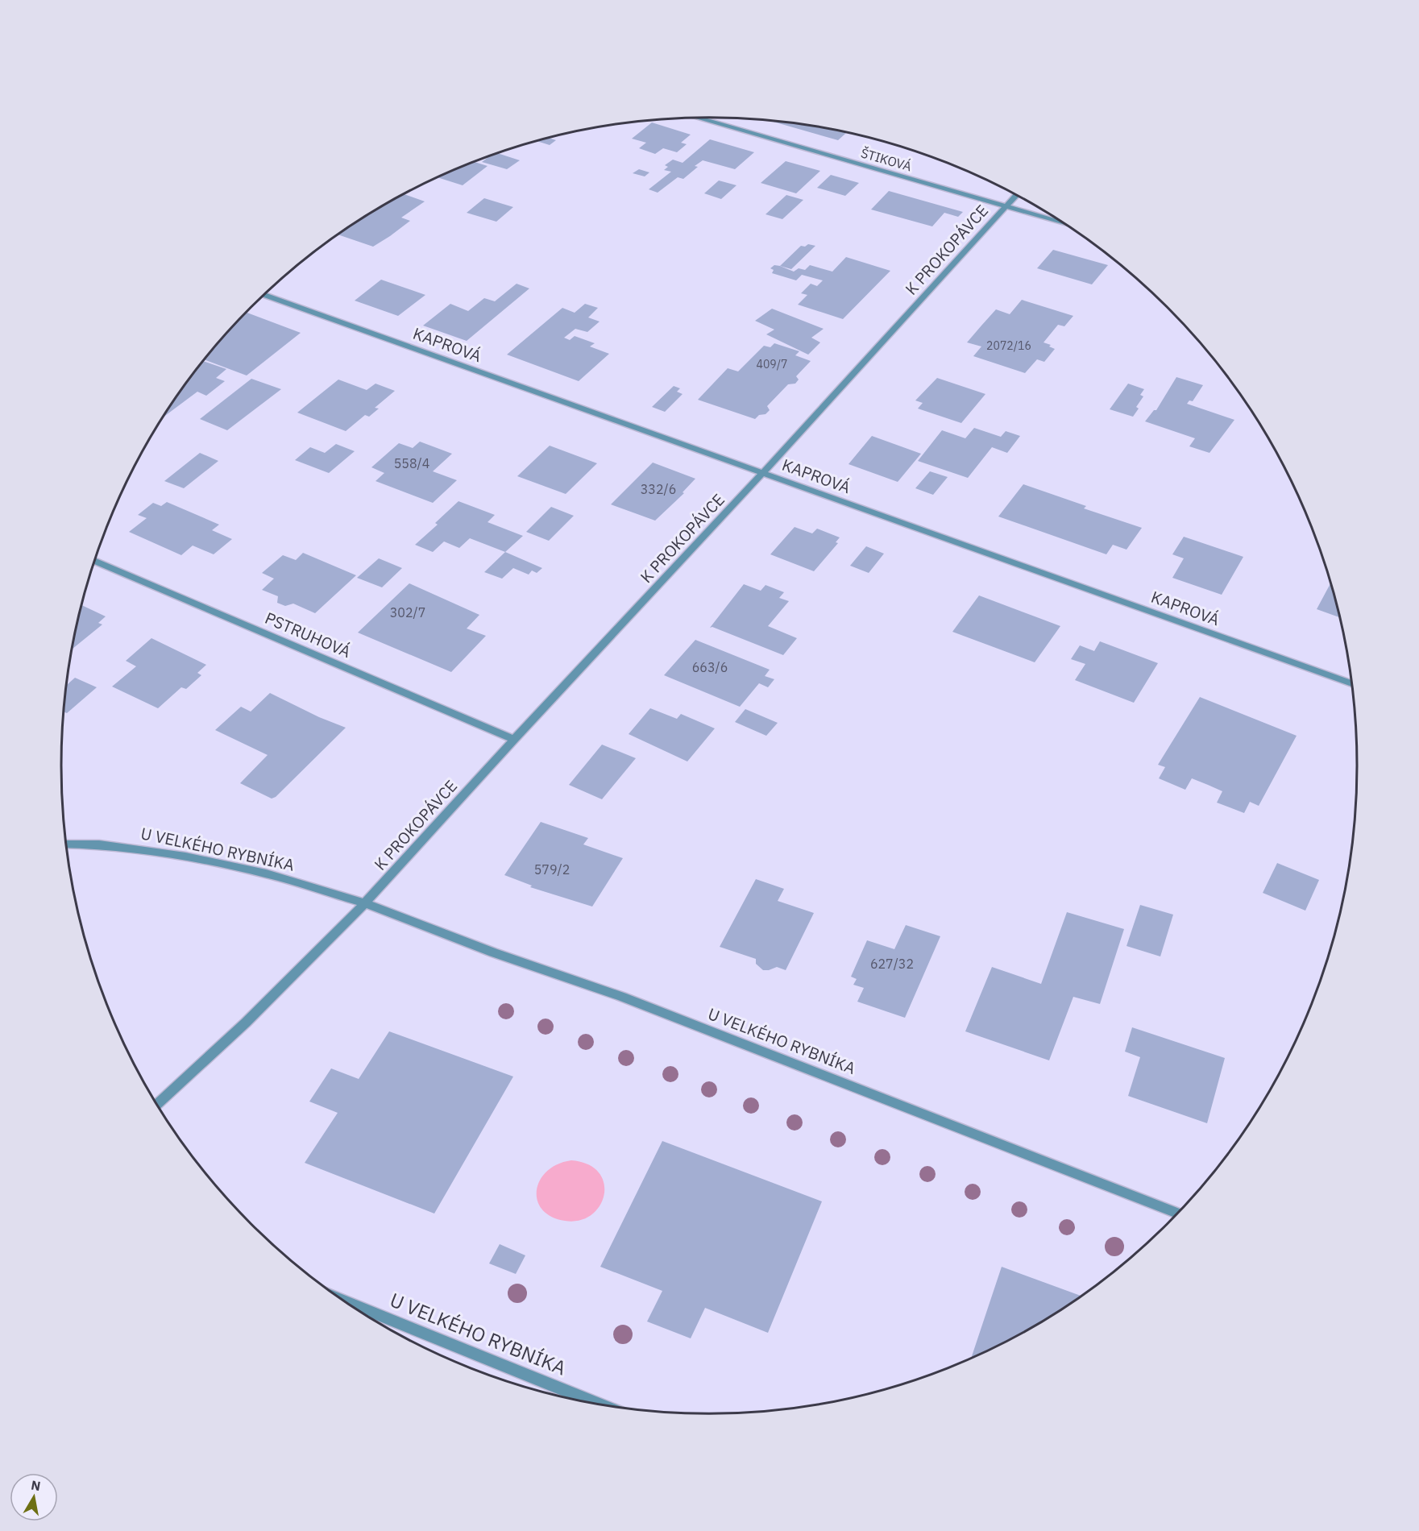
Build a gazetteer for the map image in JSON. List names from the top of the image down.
{
  "streets": {
    "street": [
      "ŠTIKOVÁ",
      "K PROKOPÁVCE",
      "KAPROVÁ",
      "PSTRUHOVÁ",
      "U VELKÉHO RYBNÍKA"
    ]
  },
  "crossings": [
    ["ŠTIKOVÁ", "K PROKOPÁVCE"],
    ["K PROKOPÁVCE", "KAPROVÁ"],
    ["K PROKOPÁVCE", "PSTRUHOVÁ"],
    ["K PROKOPÁVCE", "U VELKÉHO RYBNÍKA"]
  ],
  "house_numbers": [
    "2072/16",
    "409/7",
    "558/4",
    "332/6",
    "302/7",
    "663/6",
    "579/2",
    "627/32"
  ],
  "north": "top"
}
